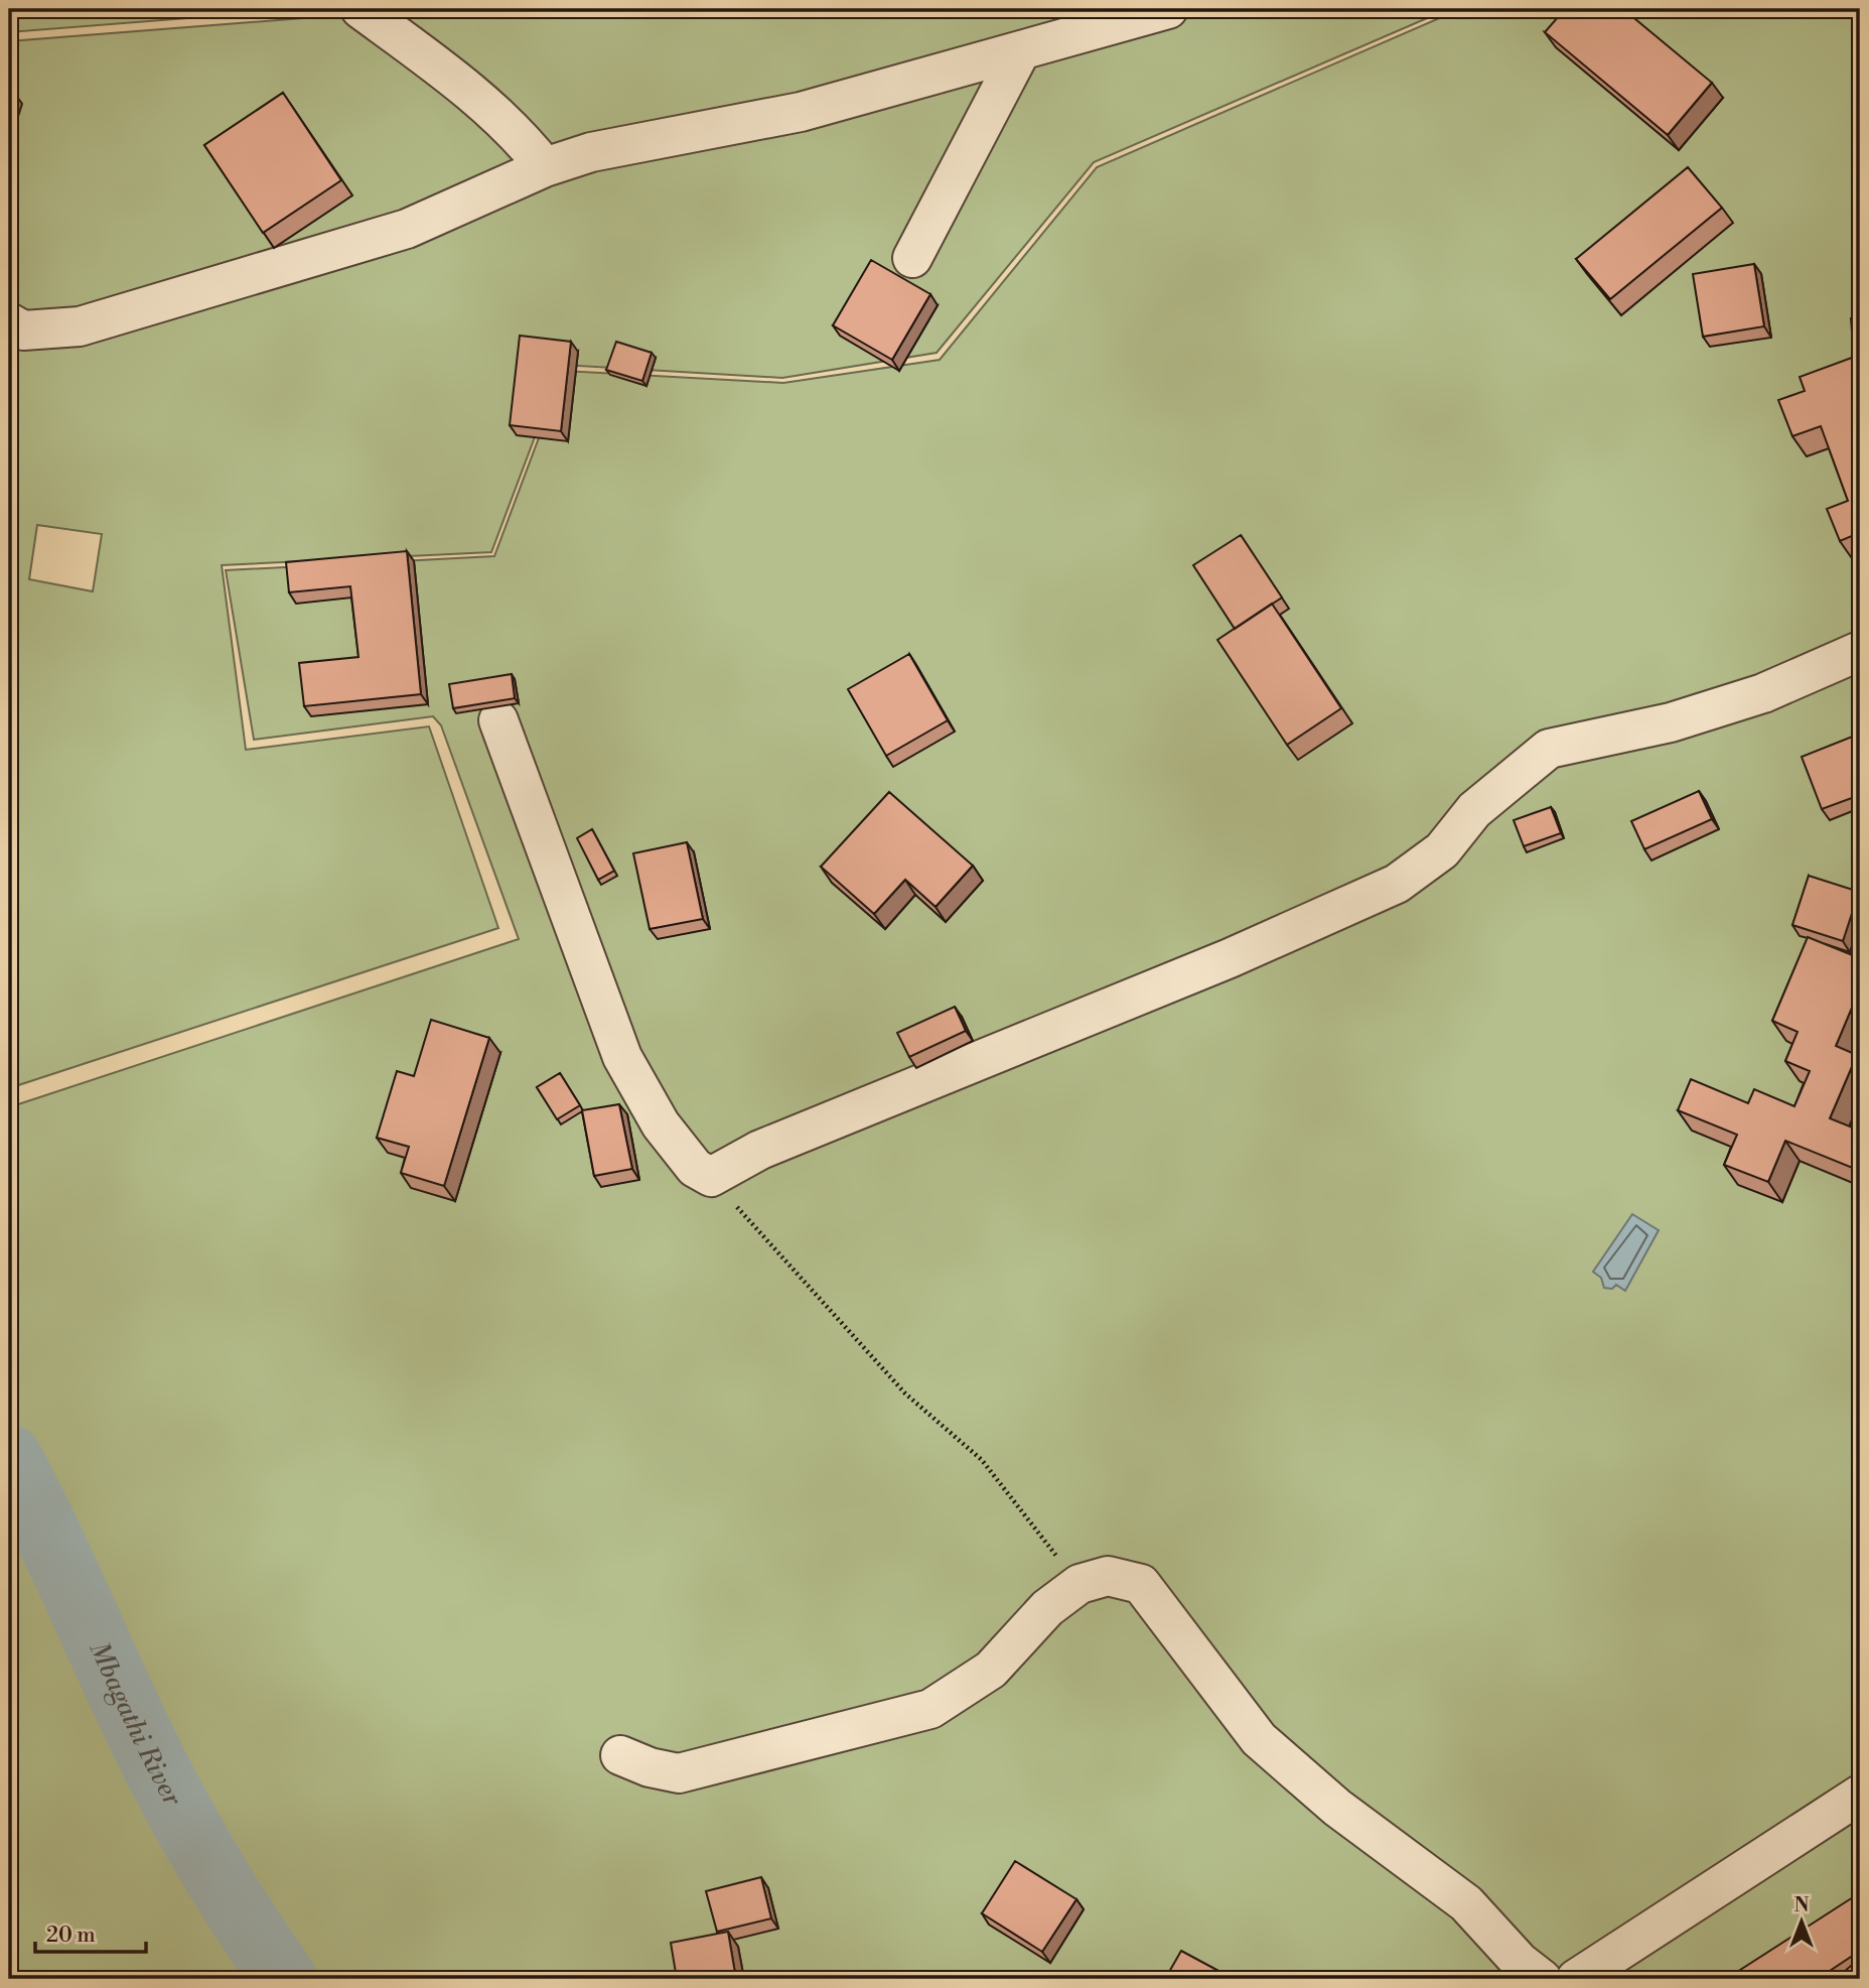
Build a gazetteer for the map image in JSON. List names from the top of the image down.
{
  "water": ["Mbagathi River"],
  "scale_bar": "20 m",
  "north": "top"
}
